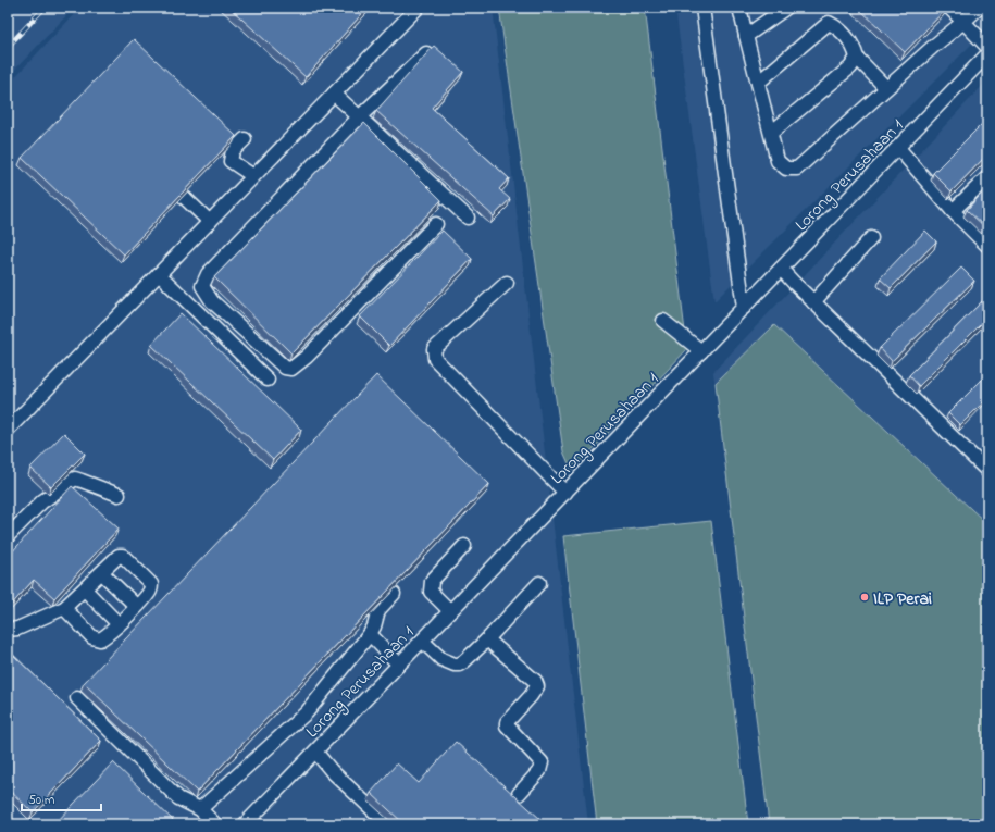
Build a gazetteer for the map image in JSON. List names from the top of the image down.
{
  "streets": {
    "street": ["Lorong Perusahaan 1"]
  },
  "places": ["ILP Perai"],
  "scale_bar": "50 m"
}
